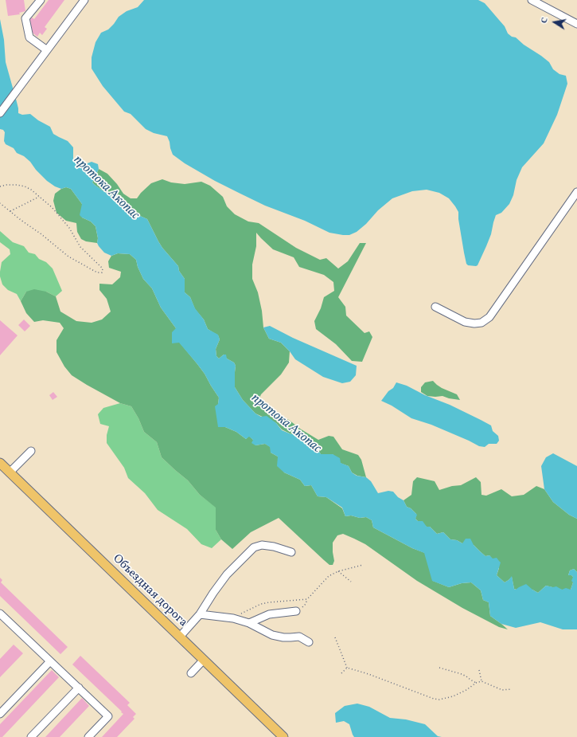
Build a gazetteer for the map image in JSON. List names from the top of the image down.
{
  "streets": {
    "main road": ["Объездная дорога"]
  },
  "water": ["протока Акопас"],
  "north": "left"
}
